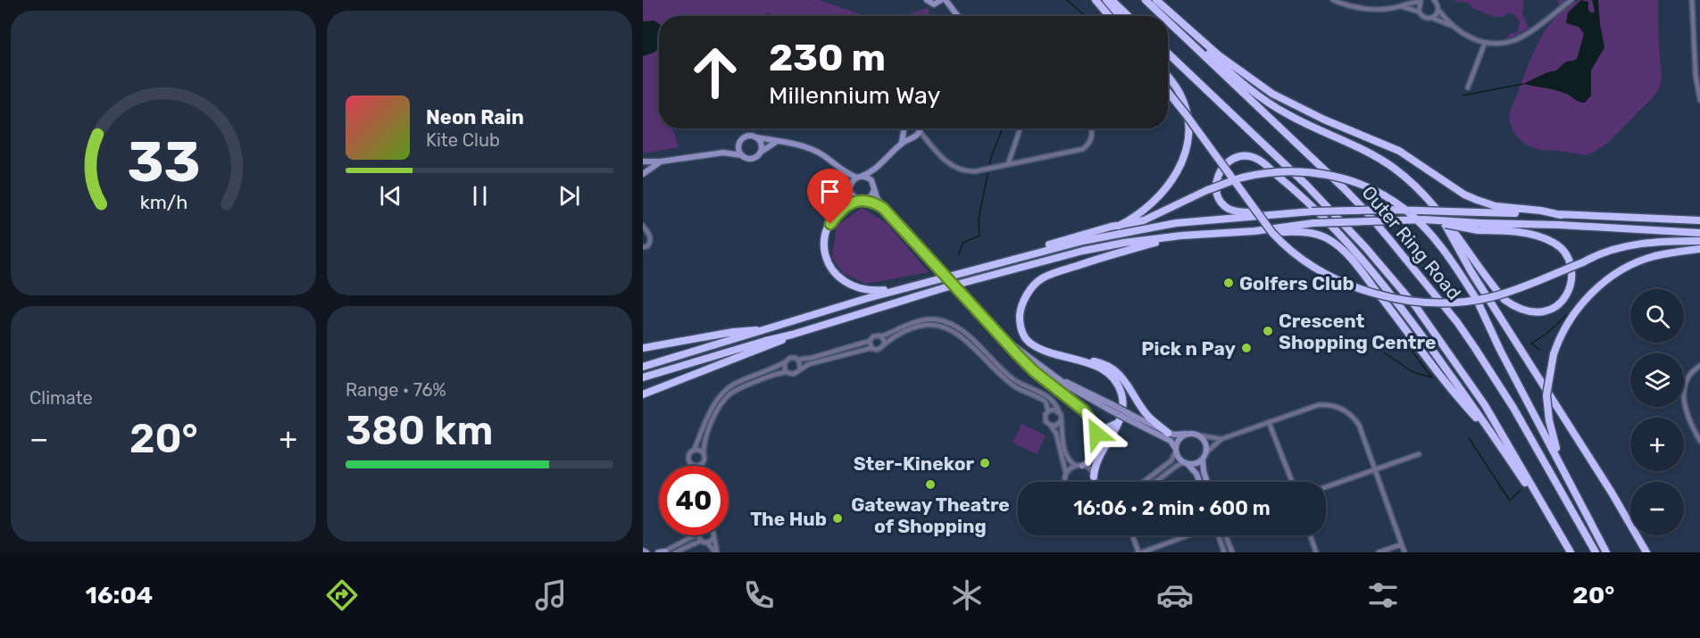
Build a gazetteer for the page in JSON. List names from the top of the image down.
{
  "streets": {
    "highway": ["Outer Ring Road"]
  },
  "places": [
    "Golfers Club",
    "Crescent Shopping Centre",
    "Pick n Pay",
    "Ster-Kinekor",
    "Gateway Theatre of Shopping",
    "The Hub"
  ],
  "page": {
    "turn": ["230 m", "Millennium Way"],
    "song": ["Neon Rain", "Kite Club"],
    "map_buttons": ["+", "−"],
    "tile": [
      "Climate",
      ["Range · 76%", "380 km"]
    ],
    "heat": ["−", "20°", "+"],
    "limit": "40",
    "trip": "16:06 · 2 min · 600 m",
    "tabs": ["16:04", "20°"],
    "gauge": ["33", "km/h"]
  }
}
